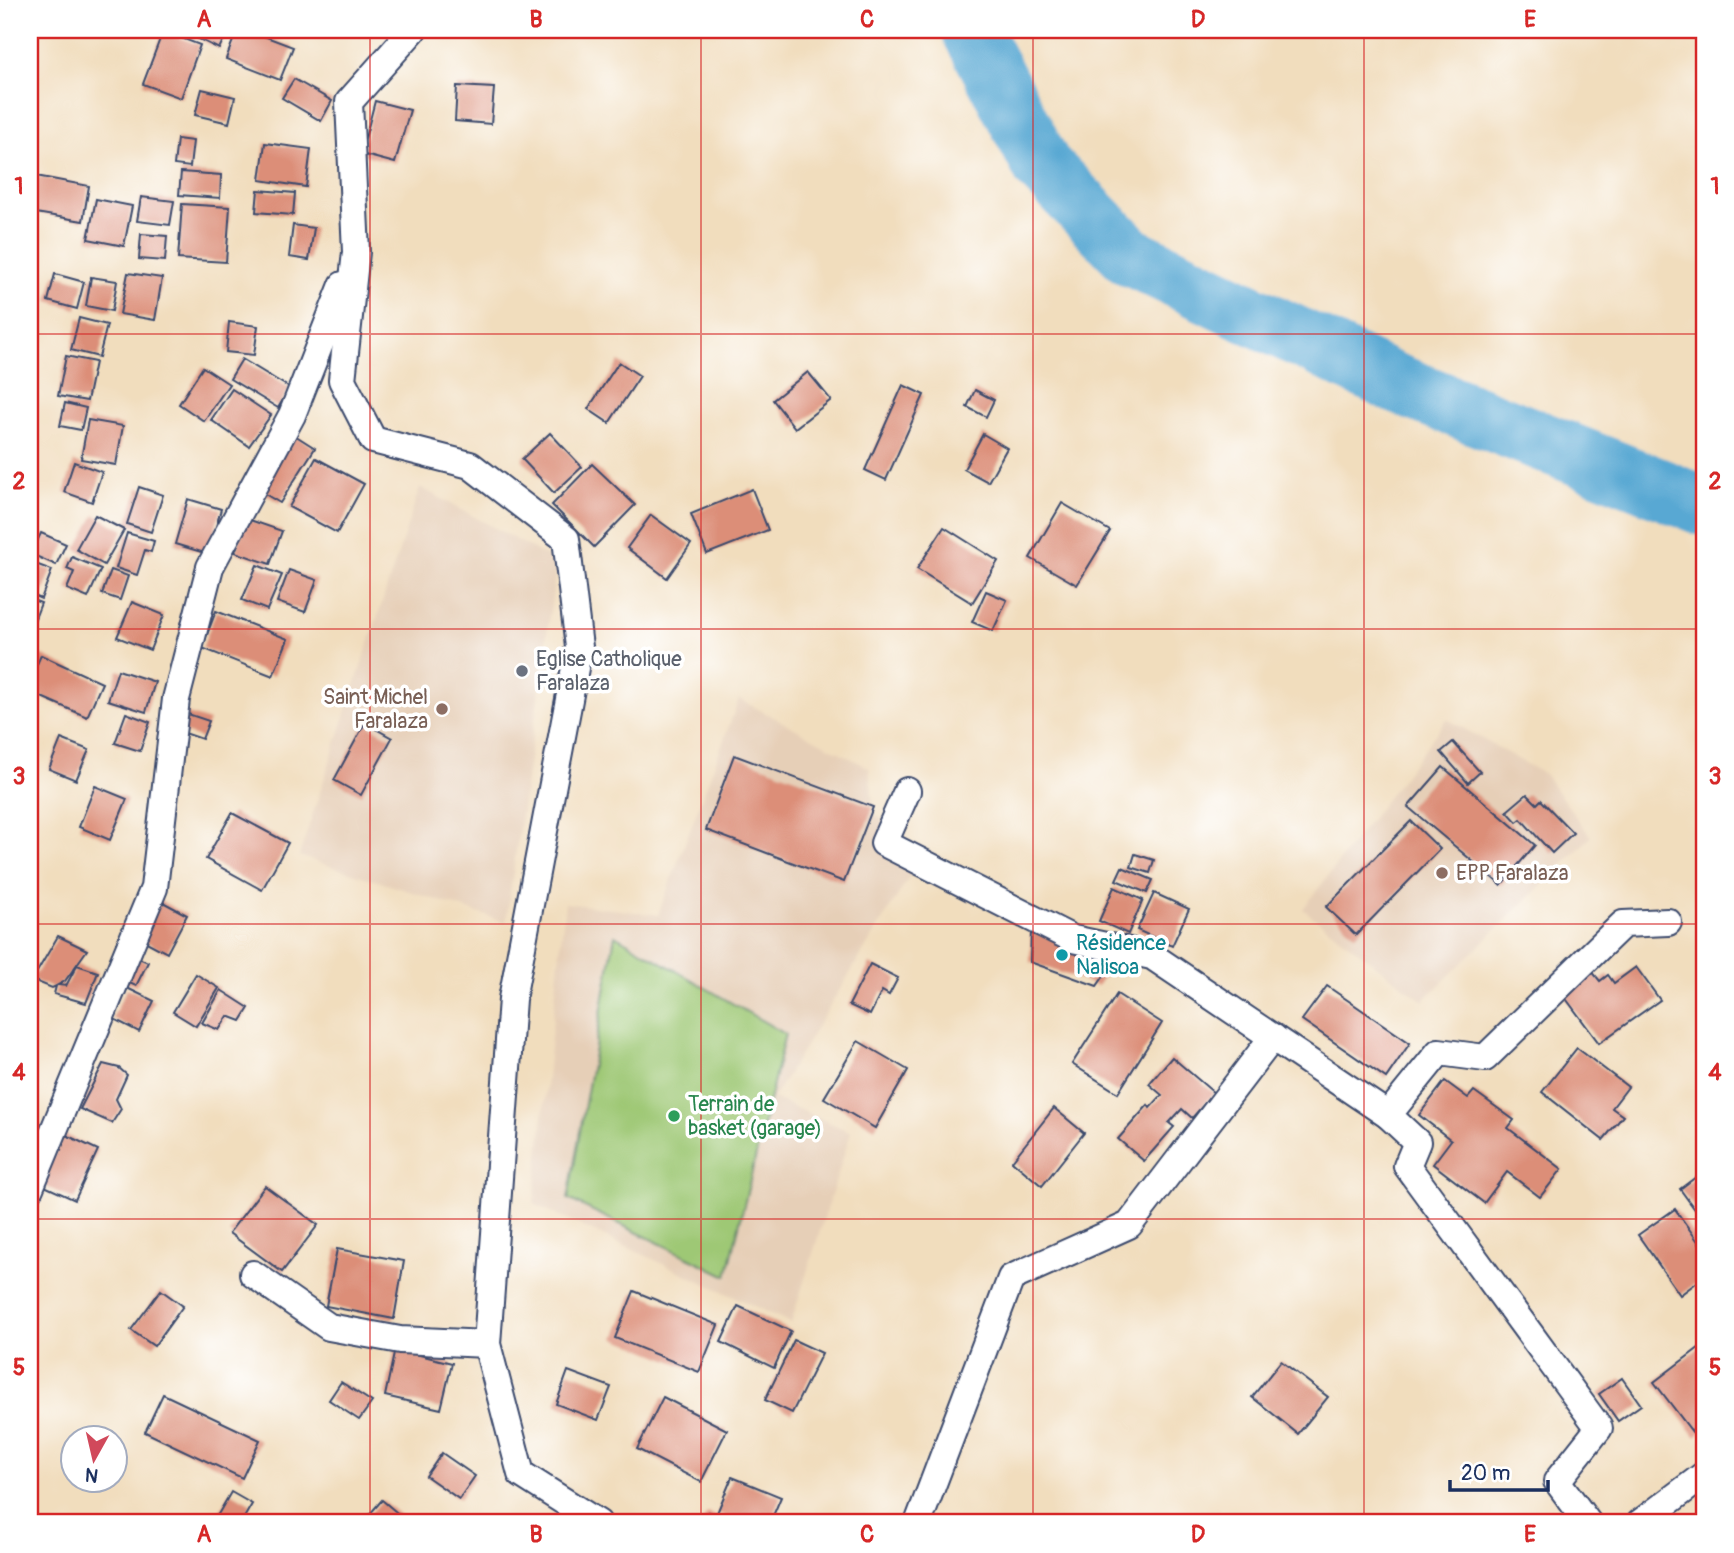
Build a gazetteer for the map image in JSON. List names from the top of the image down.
{
  "places": [
    "Eglise Catholique Faralaza",
    "Saint Michel Faralaza",
    "EPP Faralaza",
    "Résidence Nalisoa",
    "Terrain de basket (garage)"
  ],
  "scale_bar": "20 m",
  "north": "bottom",
  "grid": {
    "columns": [
      "A",
      "B",
      "C",
      "D",
      "E"
    ],
    "rows": [
      "1",
      "2",
      "3",
      "4",
      "5"
    ]
  }
}
